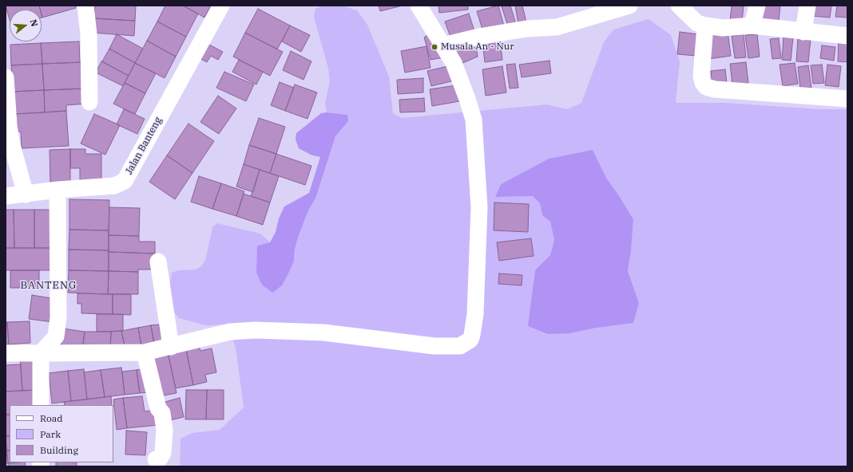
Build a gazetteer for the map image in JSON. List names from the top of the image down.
{
  "streets": {
    "street": ["Jalan Banteng"]
  },
  "districts": ["BANTENG"],
  "places": ["Musala An - Nur"],
  "legend": ["Road", "Park", "Building"],
  "north": "right"
}
